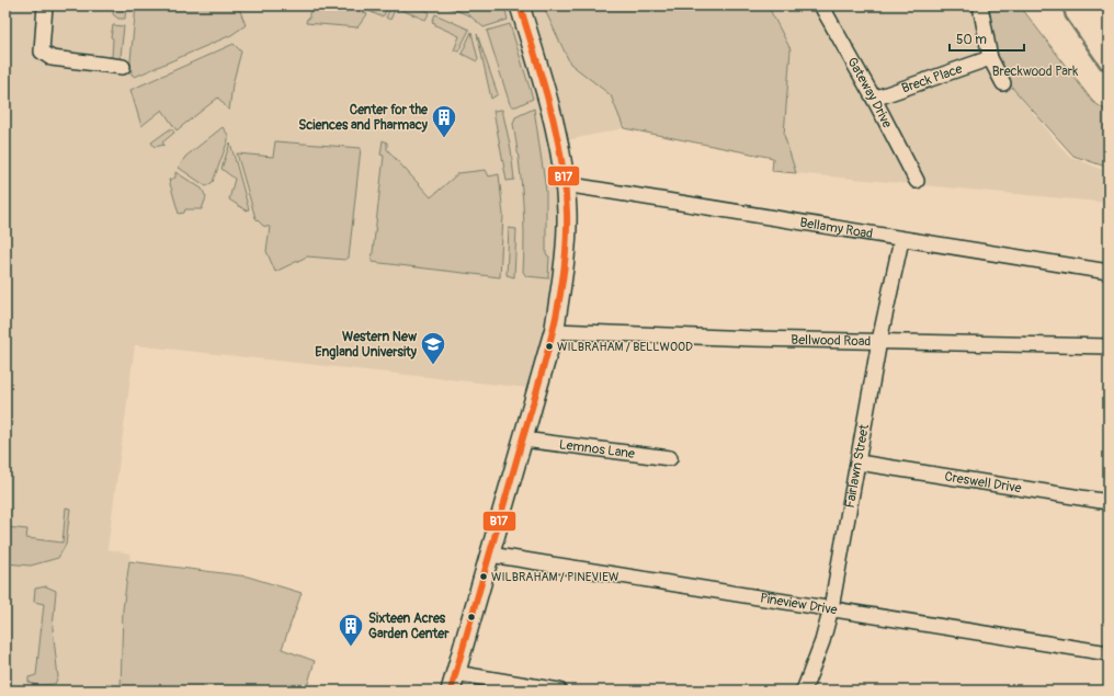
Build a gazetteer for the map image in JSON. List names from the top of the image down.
{
  "streets": {
    "street": [
      "Breck Place",
      "Gateway Drive",
      "Bellamy Road",
      "Bellwood Road",
      "Lemnos Lane",
      "Fairlawn Street",
      "Creswell Drive",
      "Pineview Drive"
    ]
  },
  "crossings": [
    ["Breck Place", "Gateway Drive"],
    ["Bellamy Road", "Fairlawn Street"],
    ["Bellwood Road", "Fairlawn Street"],
    ["Fairlawn Street", "Creswell Drive"],
    ["Fairlawn Street", "Pineview Drive"]
  ],
  "parks": ["Breckwood Park"],
  "places": {
    "building": ["Center for the Sciences and Pharmacy", "Sixteen Acres Garden Center"],
    "other": ["WILBRAHAM / BELLWOOD", "WILBRAHAM / PINEVIEW"],
    "school or university": ["Western New England University"]
  },
  "lines": ["transit line B17"],
  "scale_bar": "50 m"
}
